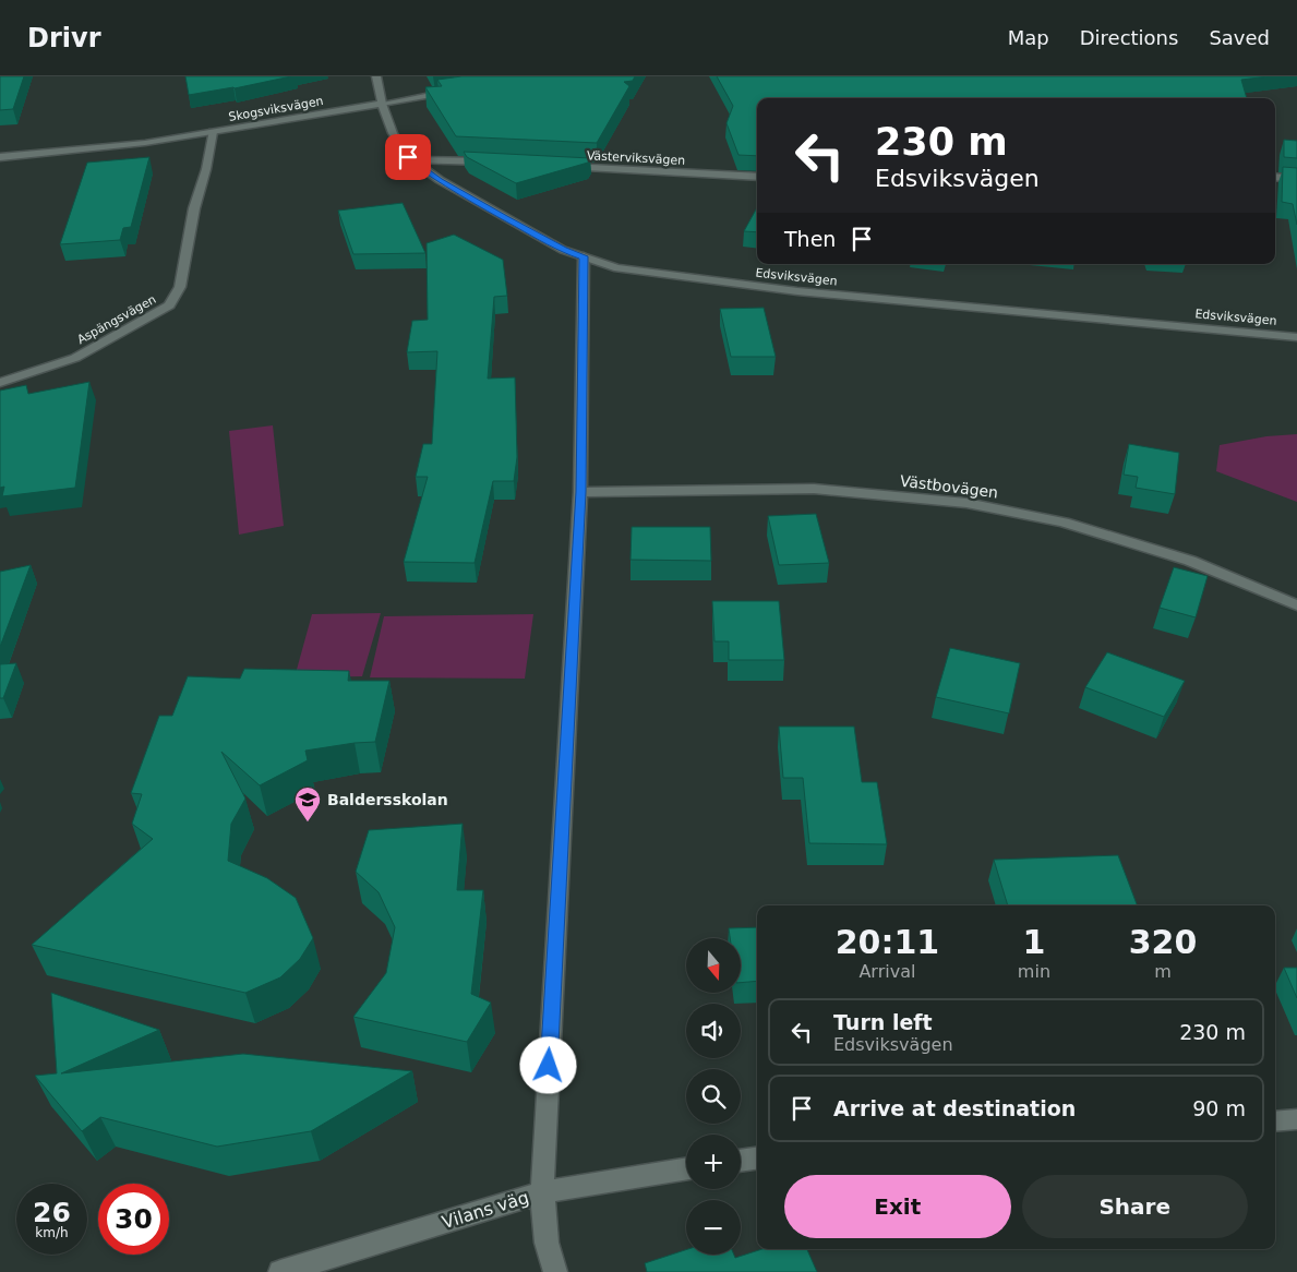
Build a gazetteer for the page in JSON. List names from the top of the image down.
{
  "streets": {
    "street": [
      "Skogsviksvägen",
      "Västerviksvägen",
      "Edsviksvägen",
      "Aspängsvägen",
      "Västbovägen",
      "Vilans väg"
    ]
  },
  "crossings": [
    ["Skogsviksvägen", "Edsviksvägen"],
    ["Skogsviksvägen", "Aspängsvägen"]
  ],
  "places": {
    "school or university": ["Baldersskolan"]
  },
  "north": "bottom",
  "page": {
    "header": "Drivr",
    "nav": ["Map", "Directions", "Saved"],
    "turn": ["230 m", "Edsviksvägen"],
    "then": "Then",
    "eta": [
      "20:11",
      "Arrival",
      "1",
      "min",
      "320",
      "m"
    ],
    "map_buttons": ["+", "−"],
    "list": [
      {
        "name": "Turn left",
        "note": "Edsviksvägen",
        "value": "230 m"
      },
      {
        "name": "Arrive at destination",
        "value": "90 m"
      }
    ],
    "buttons": ["Exit", "Share"],
    "speed": "26 km/h",
    "limit": "30"
  }
}
